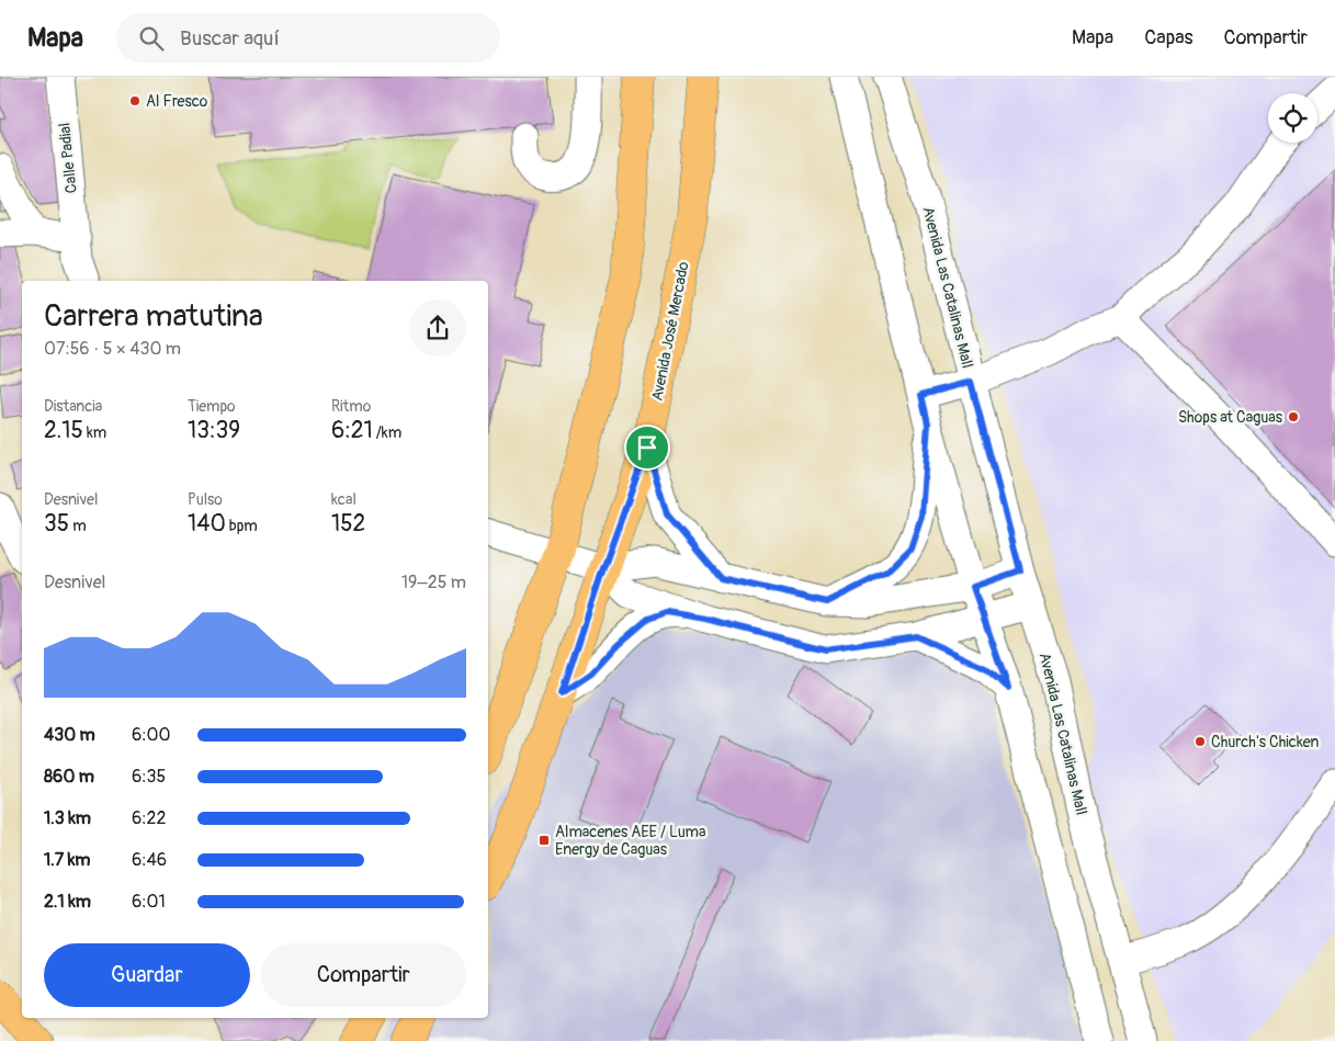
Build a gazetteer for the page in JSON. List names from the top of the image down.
{
  "streets": {
    "main road": ["Avenida José Mercado"],
    "street": ["Calle Padial", "Avenida Las Catalinas Mall"]
  },
  "places": {
    "other": ["Al Fresco", "Shops at Caguas", "Church's Chicken"],
    "transit": ["Almacenes AEE / Luma Energy de Caguas"]
  },
  "page": {
    "header": "Mapa",
    "search": "Buscar aquí",
    "nav": ["Mapa", "Capas", "Compartir"],
    "heading": ["Carrera matutina", "07:56 · 5 × 430 m"],
    "stats": [
      ["Distancia", "2.15 km"],
      ["Tiempo", "13:39"],
      ["Ritmo", "6:21 /km"],
      ["Desnivel", "35 m"],
      ["Pulso", "140 bpm"],
      ["kcal", "152"]
    ],
    "chart": ["Desnivel", "19–25 m"],
    "list": [
      {
        "name": "430 m",
        "note": "6:00"
      },
      {
        "name": "860 m",
        "note": "6:35"
      },
      {
        "name": "1.3 km",
        "note": "6:22"
      },
      {
        "name": "1.7 km",
        "note": "6:46"
      },
      {
        "name": "2.1 km",
        "note": "6:01"
      }
    ],
    "buttons": ["Guardar", "Compartir"]
  }
}
